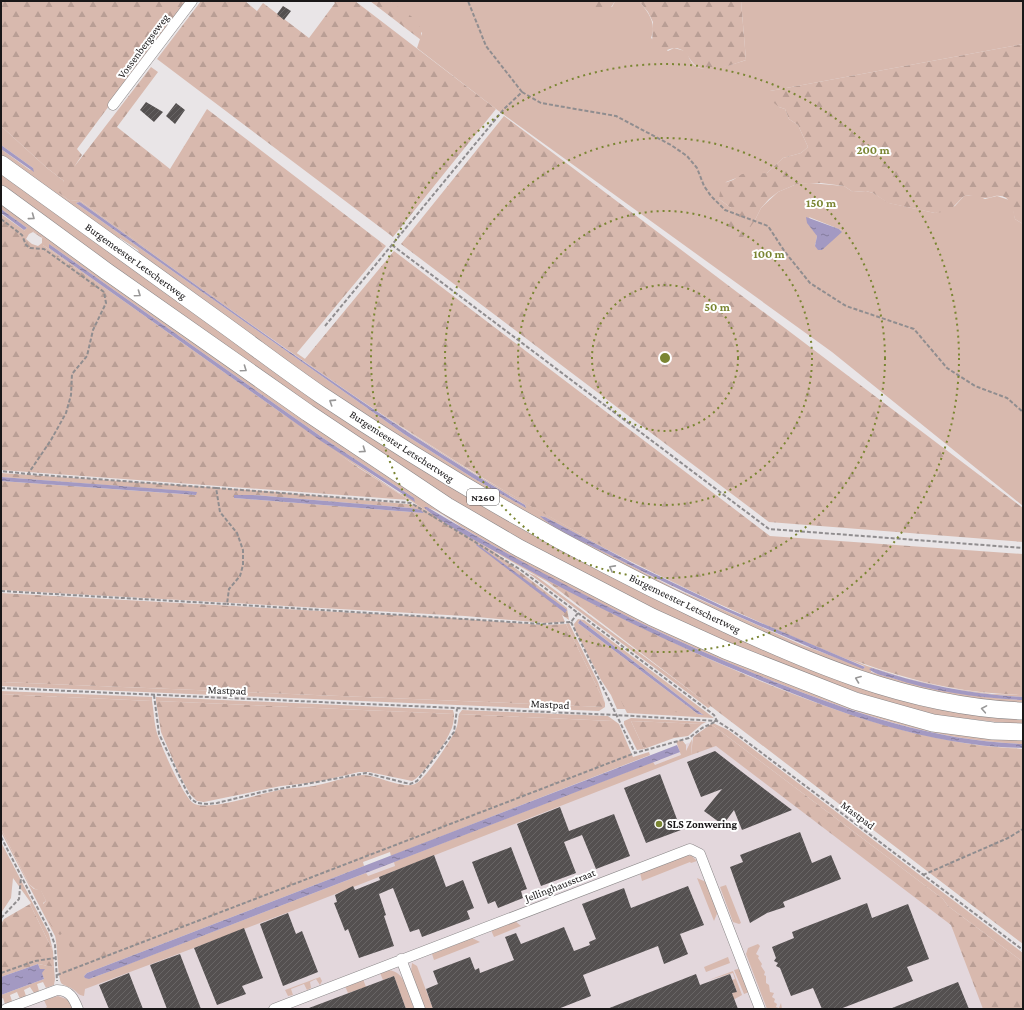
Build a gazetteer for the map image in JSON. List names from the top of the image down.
{
  "streets": {
    "main road": ["Burgemeester Letschertweg", "N260"],
    "street": ["Vossenbergseweg", "Jellinghausstraat"],
    "path": ["Mastpad"]
  },
  "places": ["SLS Zonwering"],
  "rings": [
    "200 m",
    "150 m",
    "100 m",
    "50 m"
  ]
}
